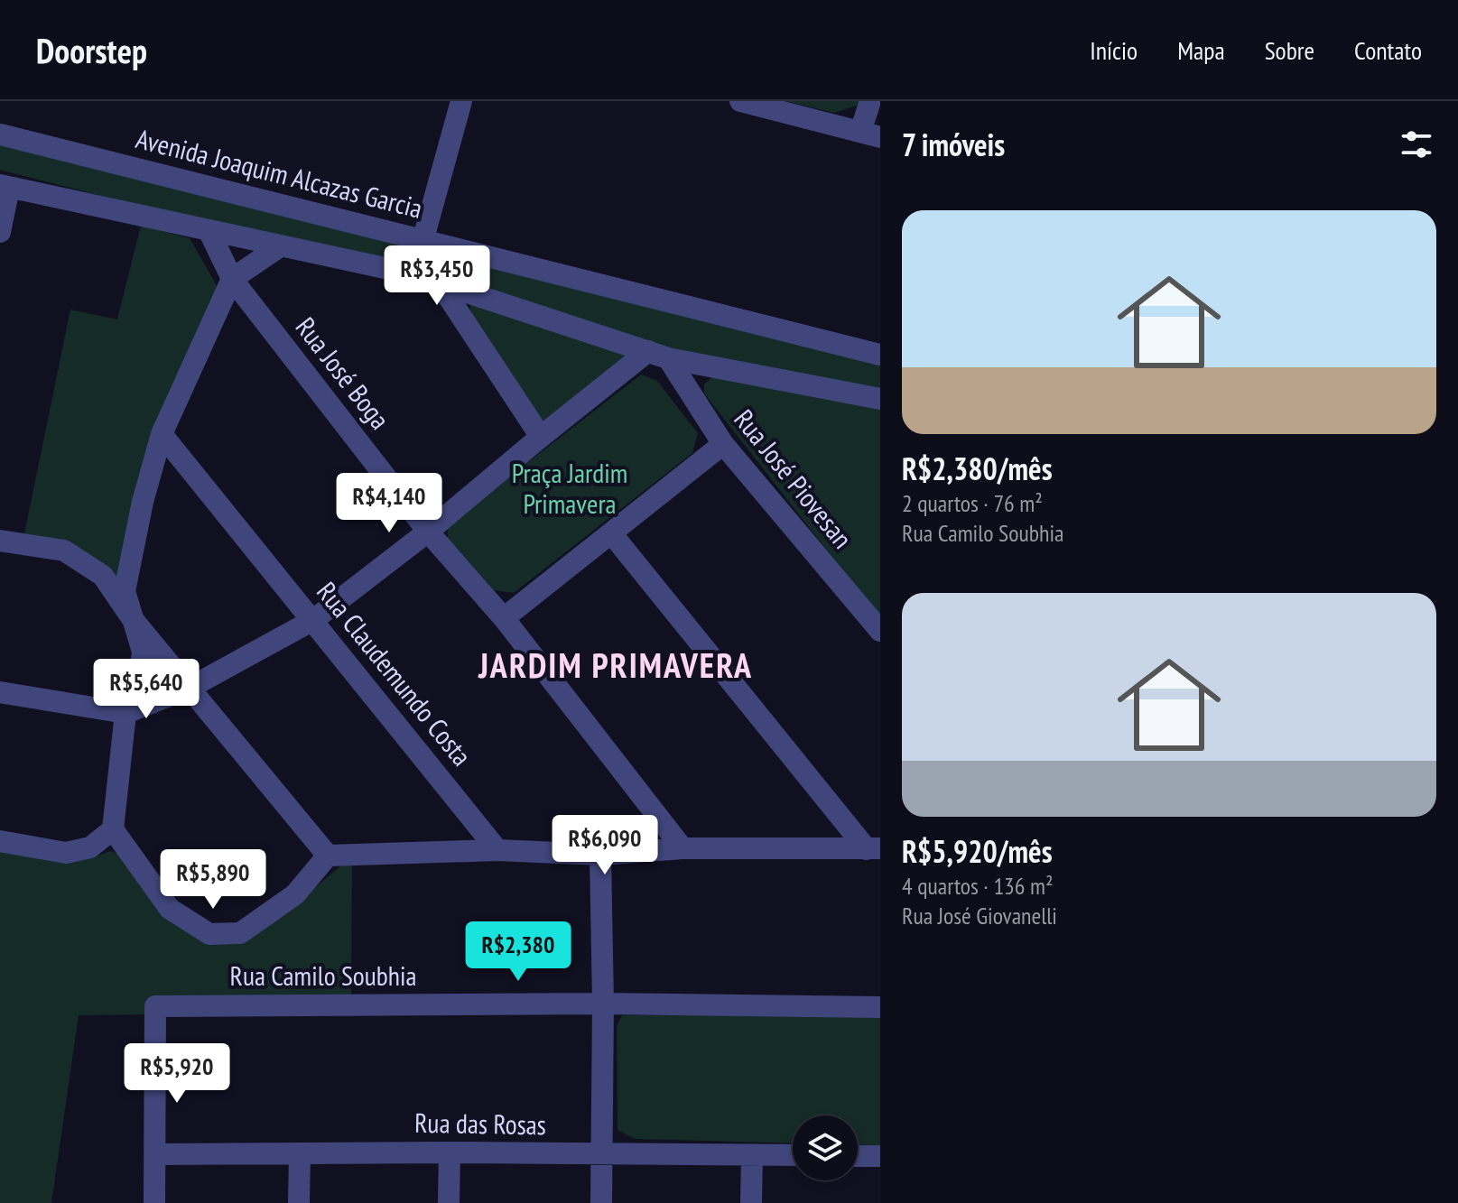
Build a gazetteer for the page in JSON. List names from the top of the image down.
{
  "streets": {
    "street": [
      "Avenida Joaquim Alcazas Garcia",
      "Rua José Boga",
      "Rua José Piovesan",
      "Rua Claudemundo Costa",
      "Rua Camilo Soubhia",
      "Rua das Rosas"
    ]
  },
  "crossings": [
    ["Rua Camilo Soubhia", "Rua das Rosas"]
  ],
  "districts": ["JARDIM PRIMAVERA"],
  "parks": ["Praça Jardim Primavera"],
  "page": {
    "header": "Doorstep",
    "nav": [
      "Início",
      "Mapa",
      "Sobre",
      "Contato"
    ],
    "heading": "7 imóveis",
    "list": [
      {
        "name": "R$2,380/mês",
        "note": "2 quartos · 76 m² · Rua Camilo Soubhia"
      },
      {
        "name": "R$5,920/mês",
        "note": "4 quartos · 136 m² · Rua José Giovanelli"
      }
    ],
    "price": [
      "R$3,450",
      "R$4,140",
      "R$5,640",
      "R$6,090",
      "R$5,890",
      "R$2,380",
      "R$5,920"
    ]
  }
}
